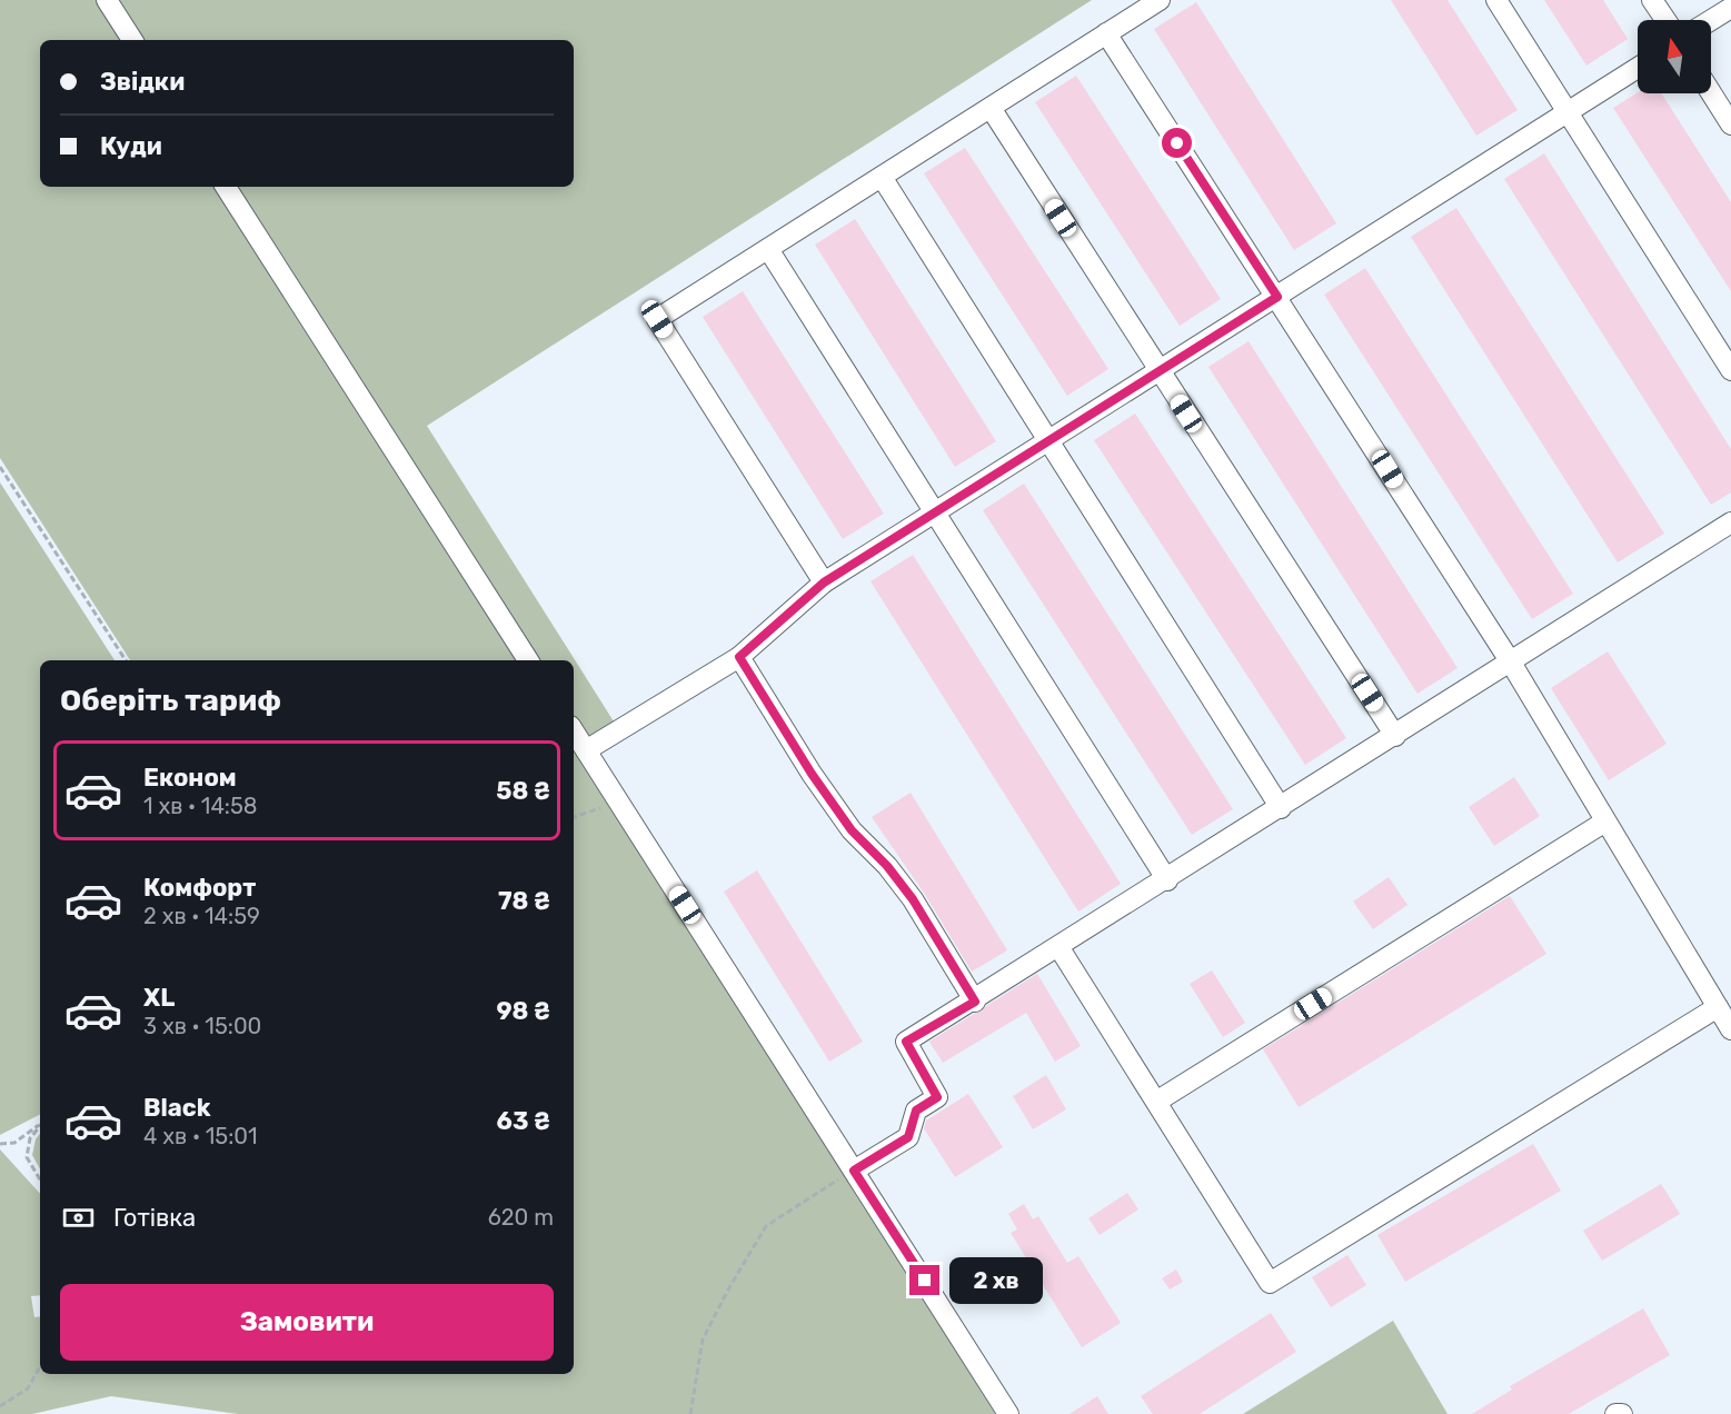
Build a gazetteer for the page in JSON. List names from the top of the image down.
{
  "north": "top",
  "page": {
    "banner": ["Звідки", "Куди"],
    "heading": "Оберіть тариф",
    "list": [
      {
        "name": "Економ",
        "note": "1 хв · 14:58",
        "value": "58 ₴"
      },
      {
        "name": "Комфорт",
        "note": "2 хв · 14:59",
        "value": "78 ₴"
      },
      {
        "name": "XL",
        "note": "3 хв · 15:00",
        "value": "98 ₴"
      },
      {
        "name": "Black",
        "note": "4 хв · 15:01",
        "value": "63 ₴"
      }
    ],
    "pay": ["Готівка", "620 m"],
    "bubble": "2 хв",
    "buttons": "Замовити"
  }
}
